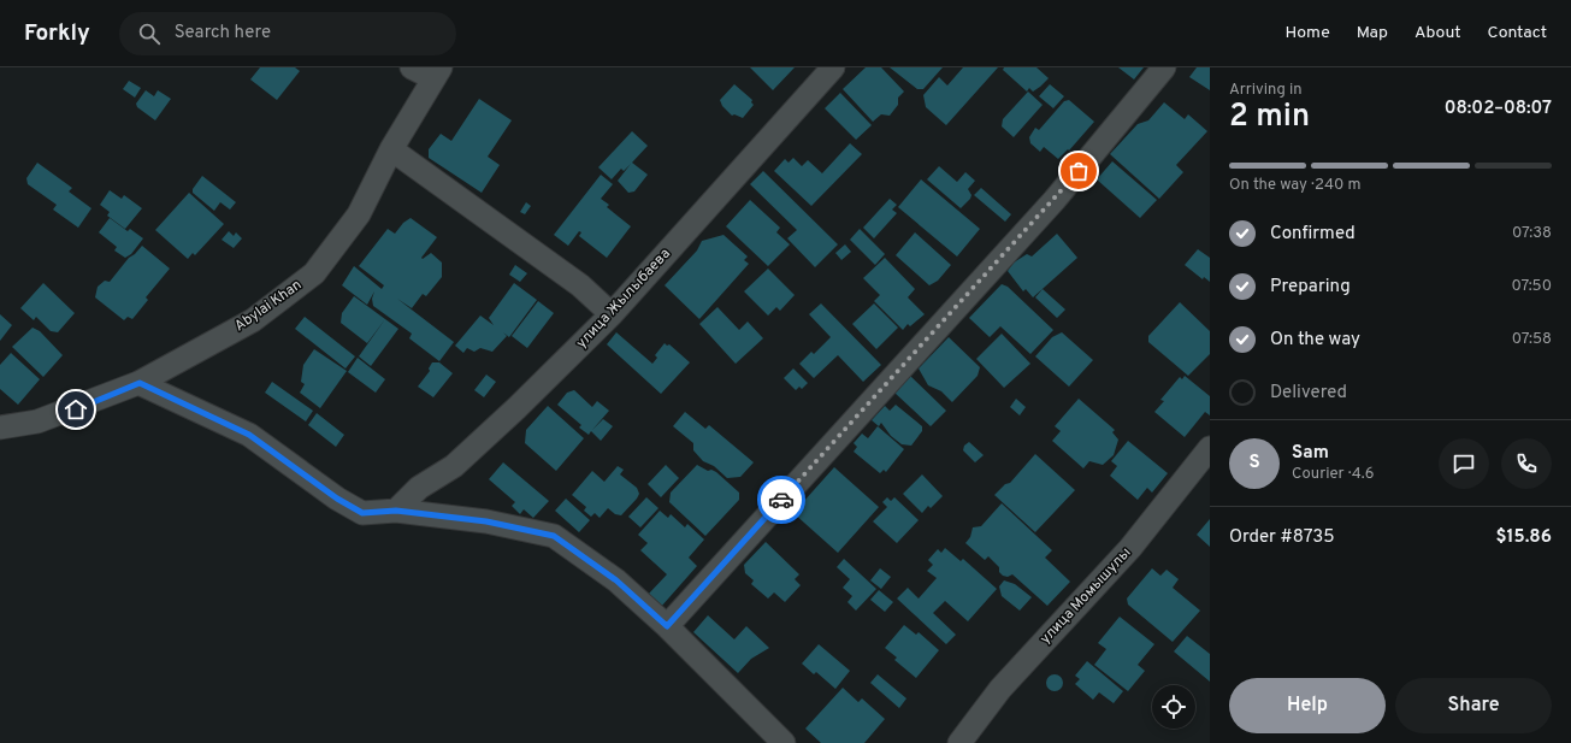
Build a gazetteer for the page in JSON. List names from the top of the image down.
{
  "streets": {
    "street": ["улица Жылыбаева", "Abylai Khan", "улица Момышулы"]
  },
  "page": {
    "header": "Forkly",
    "search": "Search here",
    "nav": [
      "Home",
      "Map",
      "About",
      "Contact"
    ],
    "heading": ["2 min", "Arriving in", "08:02–08:07"],
    "panel": [
      "Sam",
      "Courier · 4.6",
      "Order #8735",
      "$15.86"
    ],
    "bar": "On the way · 240 m",
    "list": [
      ["Confirmed", "07:38"],
      ["Preparing", "07:50"],
      ["On the way", "07:58"],
      "Delivered"
    ],
    "round": "S",
    "buttons": ["Help", "Share"]
  }
}
